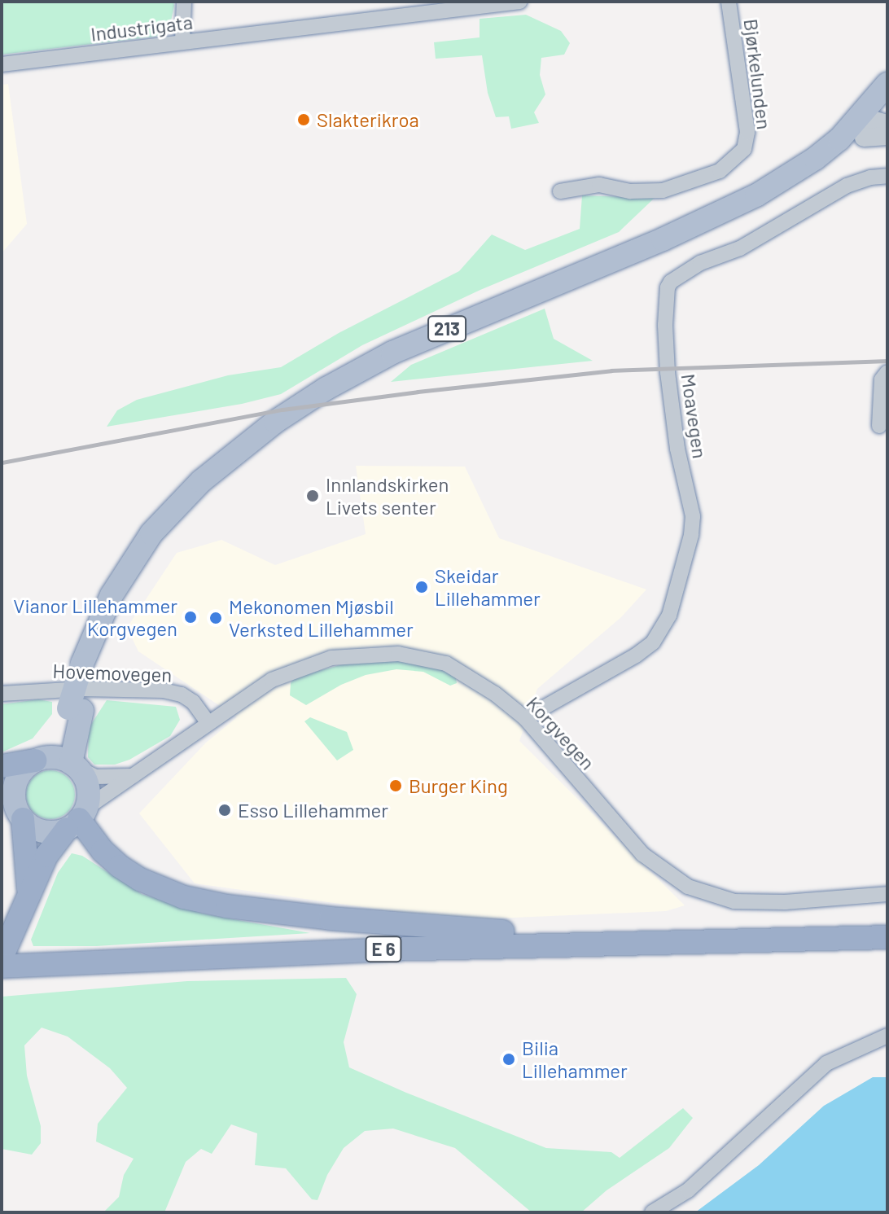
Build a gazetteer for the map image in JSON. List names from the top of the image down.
{
  "streets": {
    "highway": ["E 6"],
    "main road": ["213"],
    "street": [
      "Industrigata",
      "Bjørkelunden",
      "Moavegen",
      "Hovemovegen",
      "Korgvegen"
    ]
  },
  "crossings": [
    ["213", "Korgvegen"],
    ["Moavegen", "Korgvegen"],
    ["Hovemovegen", "Korgvegen"]
  ],
  "places": [
    "Slakterikroa",
    "Innlandskirken Livets senter",
    "Skeidar Lillehammer",
    "Vianor Lillehammer Korgvegen",
    "Mekonomen Mjøsbil Verksted Lillehammer",
    "Burger King",
    "Esso Lillehammer",
    "Bilia Lillehammer"
  ]
}
